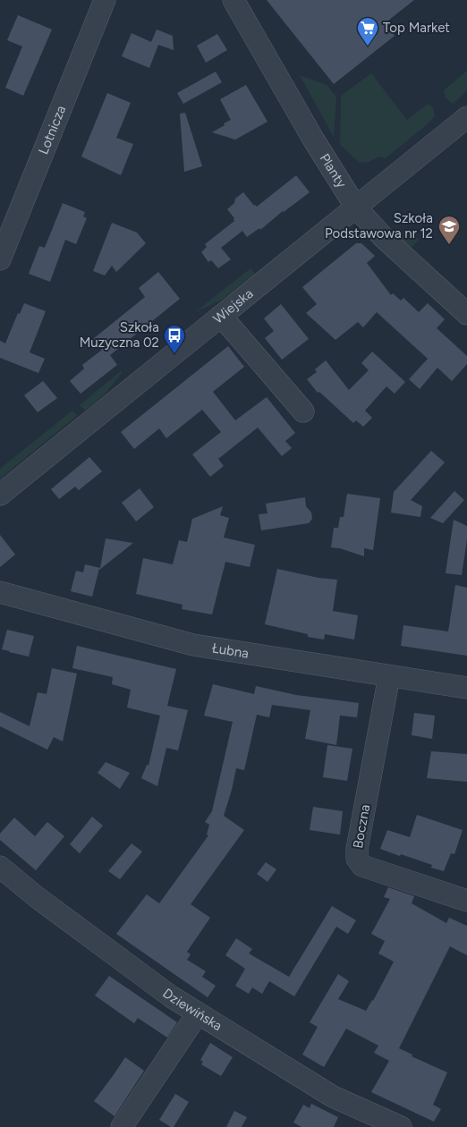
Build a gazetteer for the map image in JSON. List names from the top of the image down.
{
  "streets": {
    "street": [
      "Lotnicza",
      "Planty",
      "Wiejska",
      "Łubna",
      "Boczna",
      "Dziewińska"
    ]
  },
  "crossings": [
    ["Planty", "Wiejska"],
    ["Łubna", "Boczna"]
  ],
  "places": {
    "supermarket": ["Top Market"],
    "school or university": ["Szkoła Podstawowa nr 12"],
    "bus stop": ["Szkoła Muzyczna 02"]
  }
}
